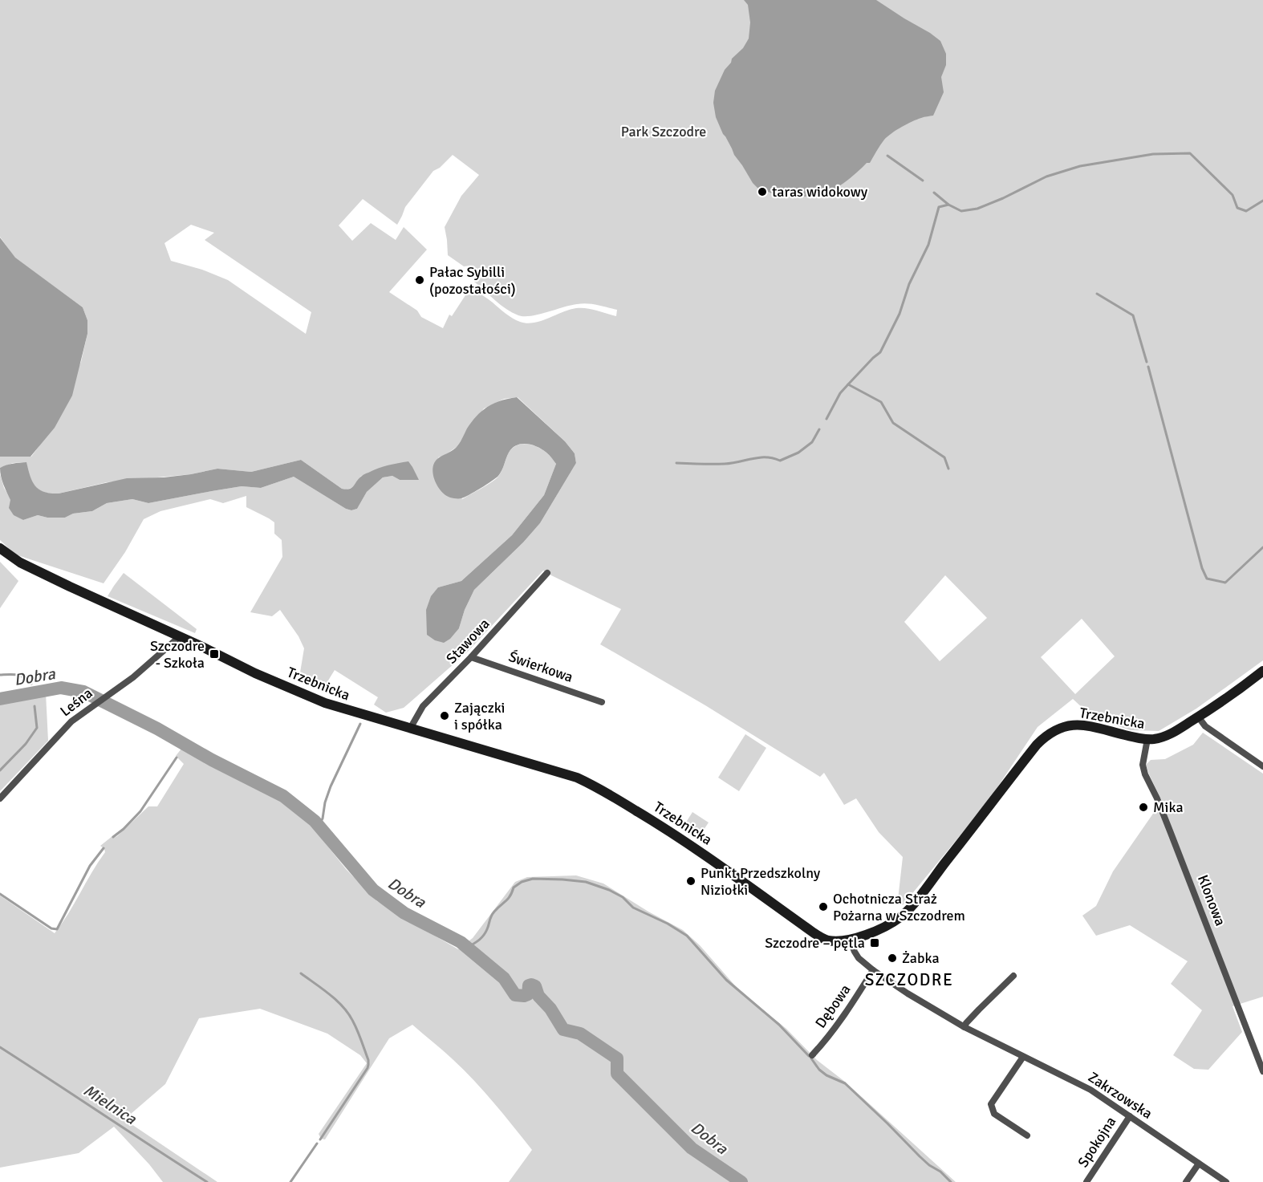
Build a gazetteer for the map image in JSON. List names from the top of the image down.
{
  "streets": {
    "street": [
      "Stawowa",
      "Świerkowa",
      "Trzebnicka",
      "Leśna",
      "Klonowa",
      "Dębowa",
      "Zakrzowska",
      "Spokojna"
    ]
  },
  "crossings": [
    ["Stawowa", "Świerkowa"],
    ["Stawowa", "Trzebnicka"],
    ["Trzebnicka", "Leśna"],
    ["Trzebnicka", "Klonowa"],
    ["Trzebnicka", "Zakrzowska"],
    ["Dębowa", "Zakrzowska"],
    ["Zakrzowska", "Spokojna"]
  ],
  "districts": ["SZCZODRE"],
  "water": ["Dobra", "Mielnica"],
  "parks": ["Park Szczodre"],
  "places": {
    "other": [
      "taras widokowy",
      "Pałac Sybilli (pozostałości)",
      "Zajączki i spółka",
      "Mika",
      "Punkt Przedszkolny Niziołki",
      "Ochotnicza Straż Pożarna w Szczodrem",
      "Żabka"
    ],
    "transit": ["Szczodre - Szkoła", "Szczodre – pętla"]
  }
}
